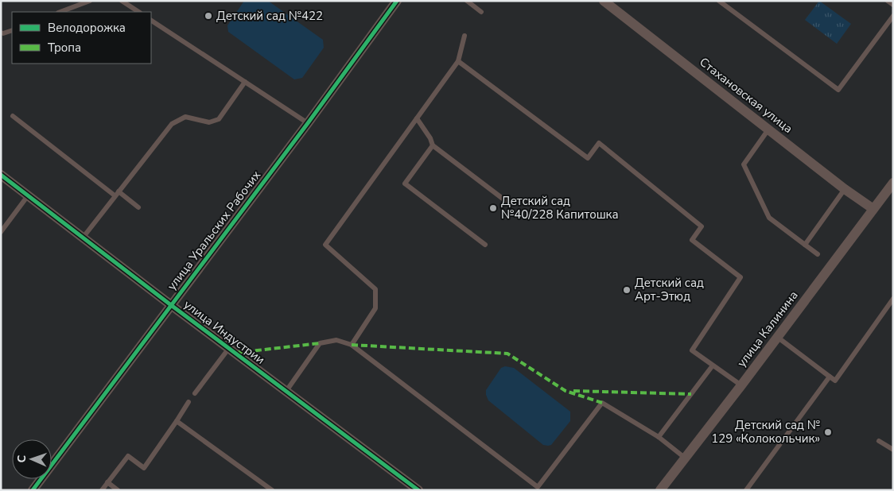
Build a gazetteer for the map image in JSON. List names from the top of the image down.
{
  "streets": {
    "street": [
      "Стахановская улица",
      "улица Уральских Рабочих",
      "улица Калинина",
      "улица Индустрии"
    ]
  },
  "crossings": [
    ["Стахановская улица", "улица Калинина"],
    ["улица Уральских Рабочих", "улица Индустрии"]
  ],
  "places": [
    "Детский сад №422",
    "Детский сад №40/228 Капитошка",
    "Детский сад Арт-Этюд",
    "Детский сад № 129 «Колокольчик»"
  ],
  "legend": ["Велодорожка", "Тропа"],
  "north": "left"
}
